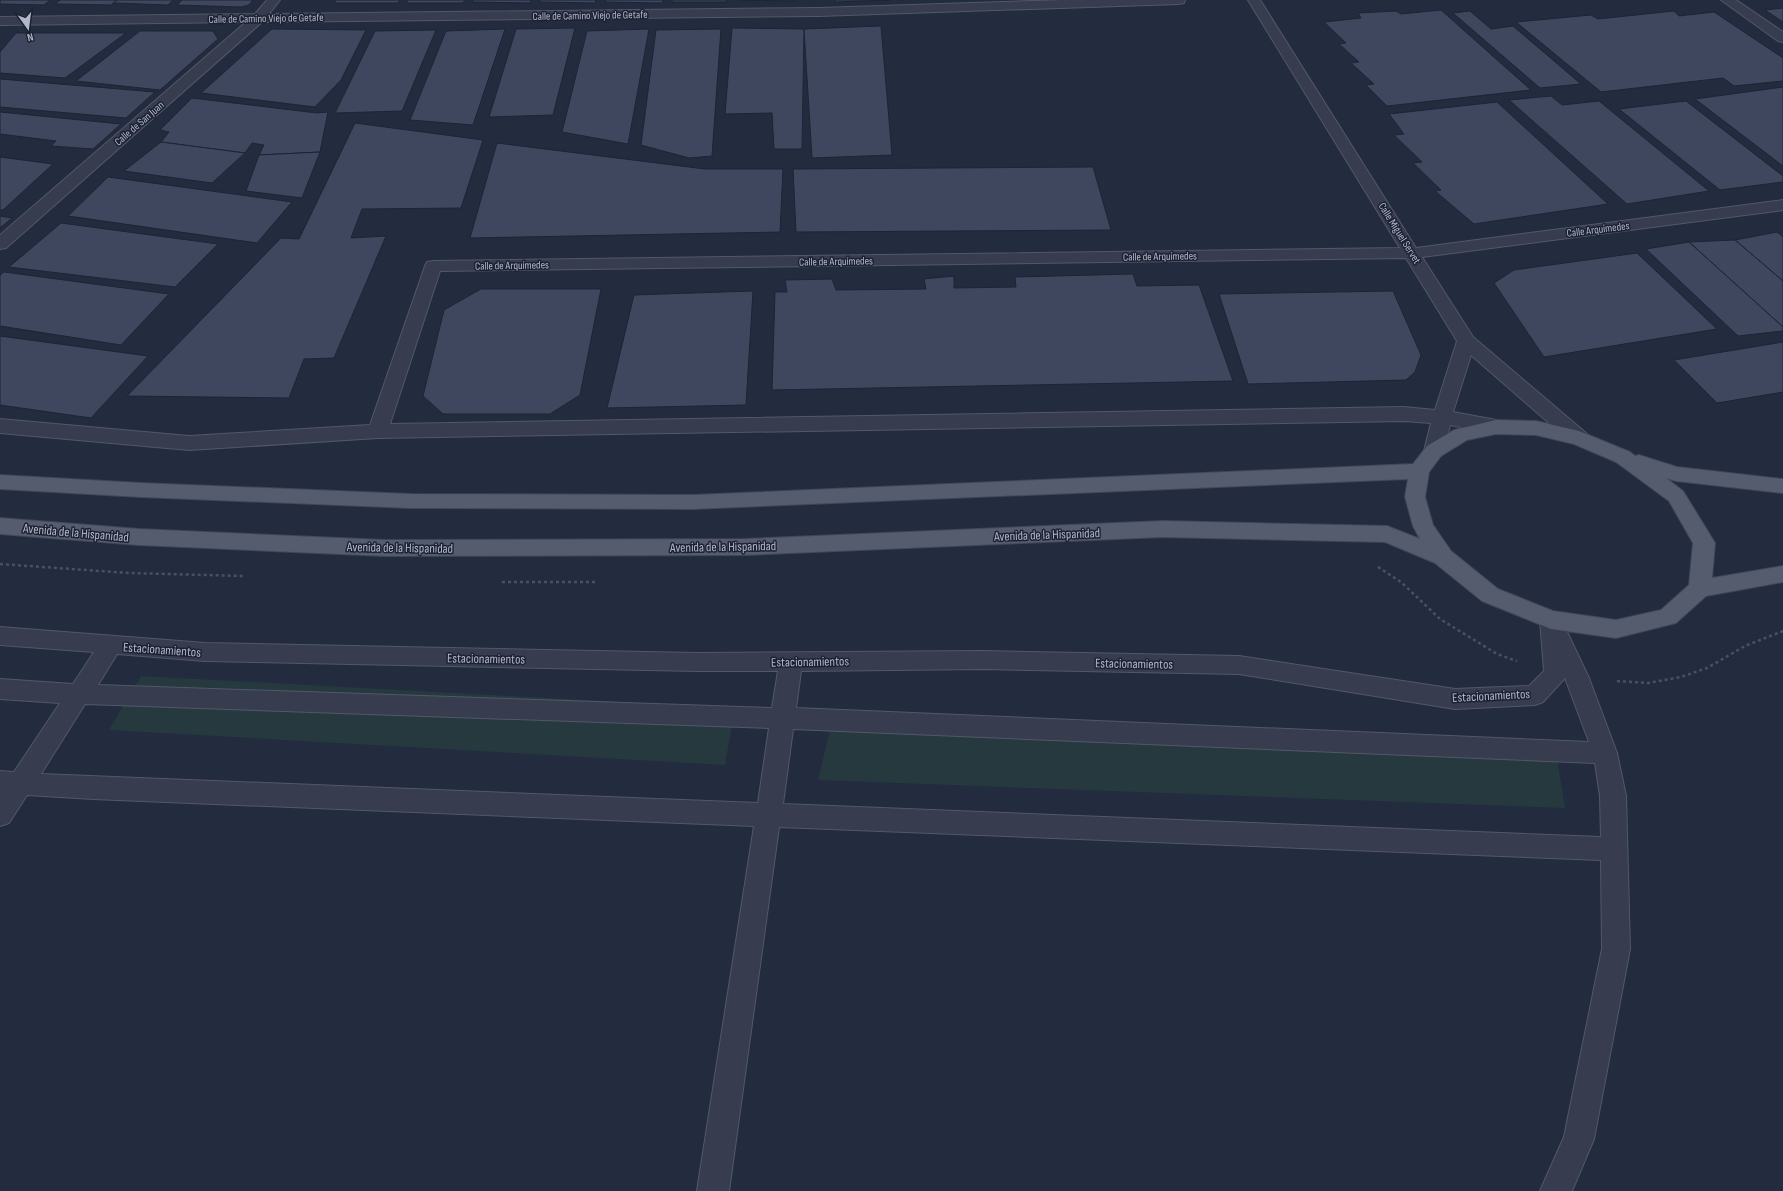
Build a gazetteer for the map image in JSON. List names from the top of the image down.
{
  "streets": {
    "main road": ["Avenida de la Hispanidad"],
    "street": [
      "Calle de Camino Viejo de Getafe",
      "Calle de San Juan",
      "Calle Arquímedes",
      "Calle Miguel Servet",
      "Calle de Arquímedes",
      "Estacionamientos"
    ]
  },
  "crossings": [
    ["Calle de Camino Viejo de Getafe", "Calle de San Juan"],
    ["Calle Arquímedes", "Calle Miguel Servet"],
    ["Calle Arquímedes", "Calle de Arquímedes"],
    ["Calle Miguel Servet", "Calle de Arquímedes"]
  ],
  "north": "bottom"
}
